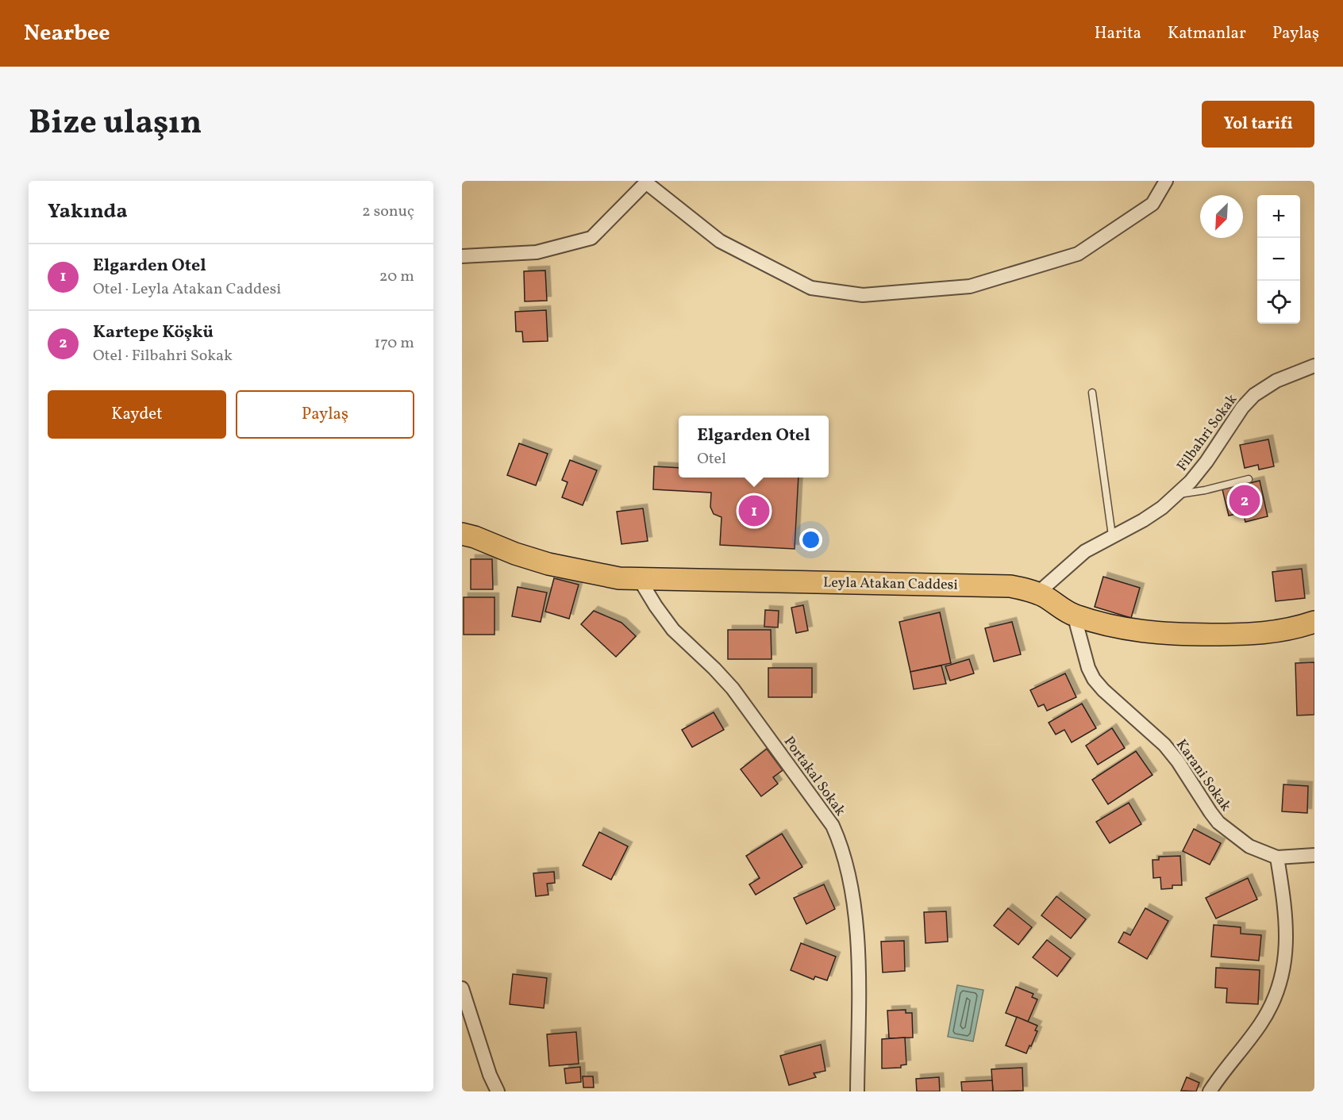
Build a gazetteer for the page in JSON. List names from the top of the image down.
{
  "streets": {
    "main road": ["Leyla Atakan Caddesi"],
    "street": ["Filbahri Sokak", "Karani Sokak", "Portakal Sokak"]
  },
  "crossings": [
    ["Filbahri Sokak", "Leyla Atakan Caddesi"],
    ["Leyla Atakan Caddesi", "Karani Sokak"],
    ["Leyla Atakan Caddesi", "Portakal Sokak"]
  ],
  "north": "bottom left",
  "page": {
    "header": "Nearbee",
    "nav": ["Harita", "Katmanlar", "Paylaş"],
    "title": "Bize ulaşın",
    "buttons": [
      "Yol tarifi",
      ["Kaydet", "Paylaş"]
    ],
    "heading": ["Yakında", "2 sonuç"],
    "map_buttons": ["+", "−"],
    "list": [
      {
        "mark": "1",
        "name": "Elgarden Otel",
        "note": "Otel · Leyla Atakan Caddesi",
        "value": "20 m"
      },
      {
        "mark": "2",
        "name": "Kartepe Köşkü",
        "note": "Otel · Filbahri Sokak",
        "value": "170 m"
      }
    ],
    "popup": ["Elgarden Otel", "Otel"],
    "pins": ["2", "1"]
  }
}
